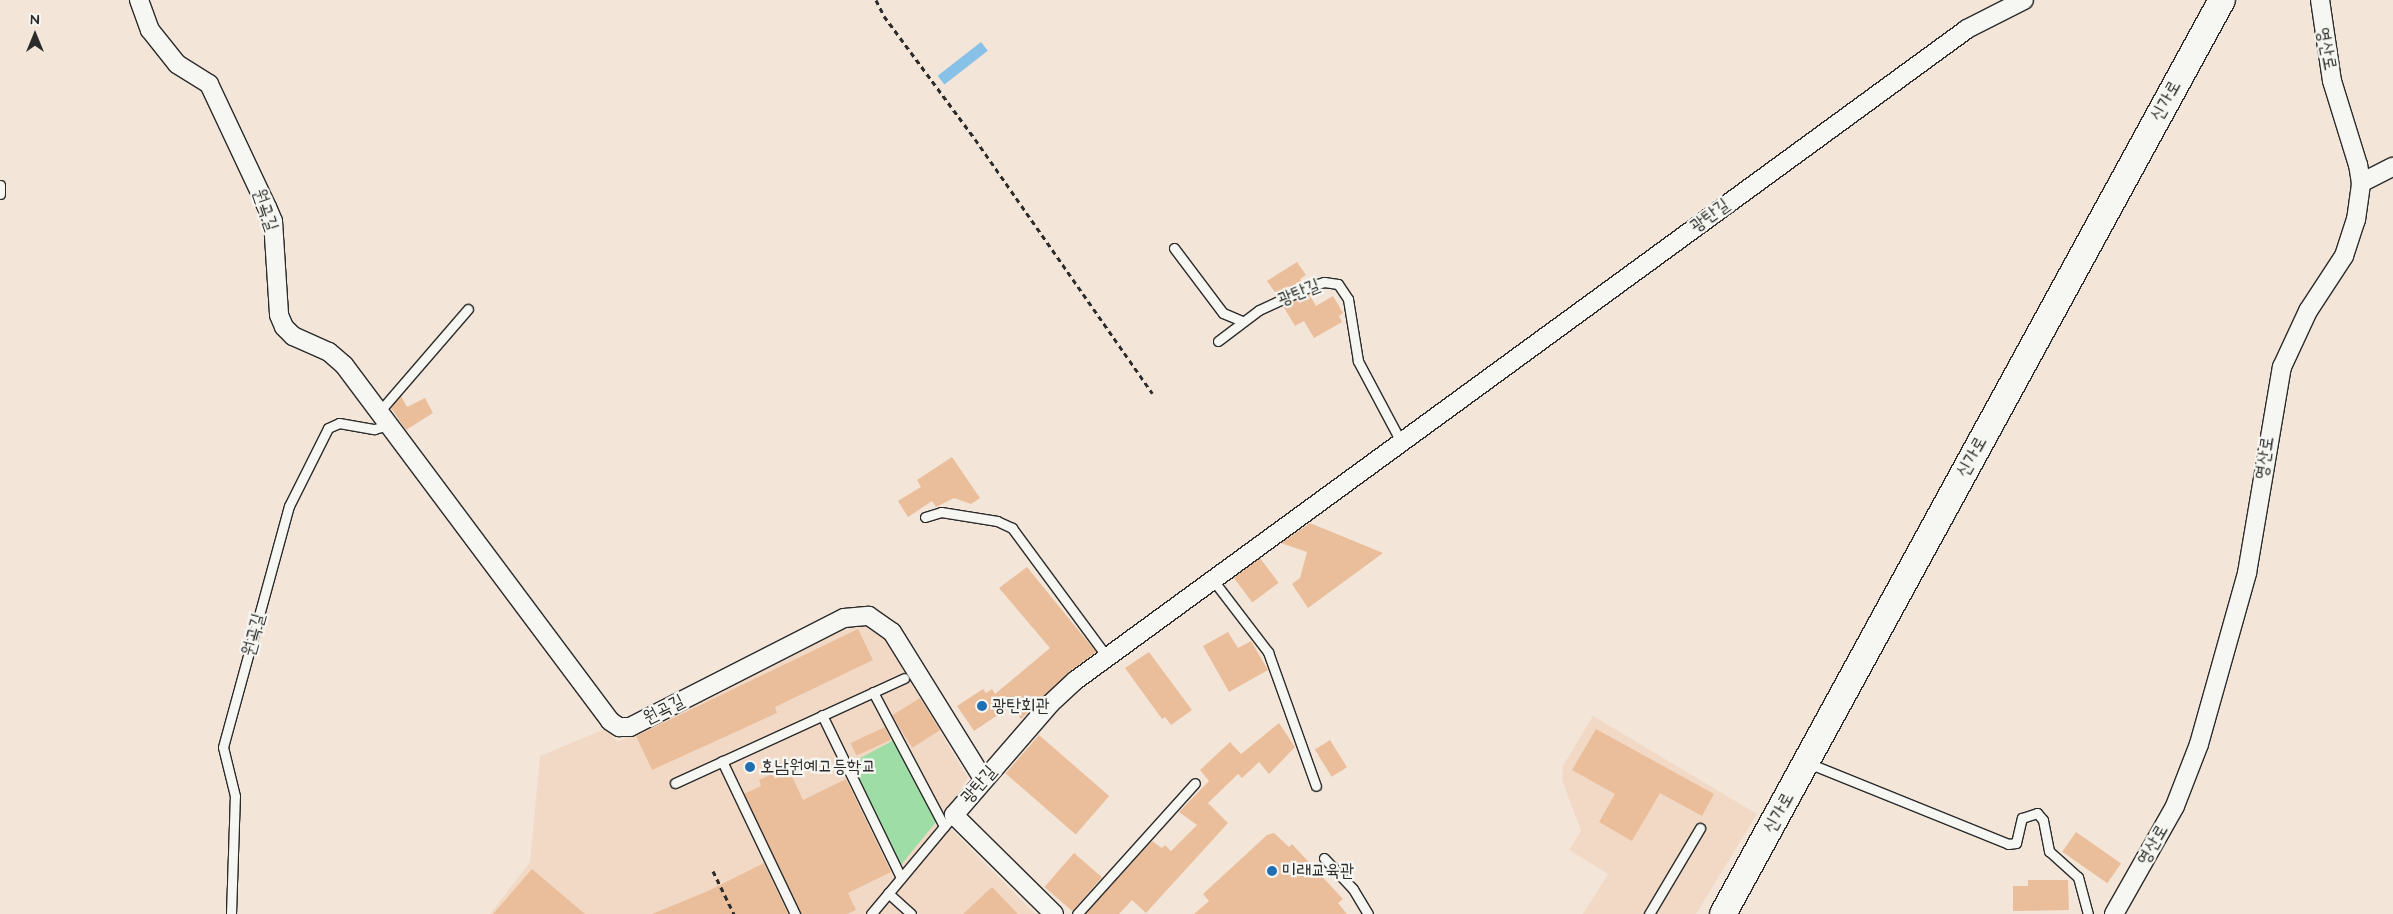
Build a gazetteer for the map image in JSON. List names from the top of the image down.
{
  "streets": {
    "street": [
      "영산로",
      "신가로",
      "원곡길",
      "광탄길"
    ]
  },
  "crossings": [
    ["원곡길", "광탄길"]
  ],
  "places": ["광탄회관", "호남원예고등학교", "미래교육관"],
  "north": "top"
}
